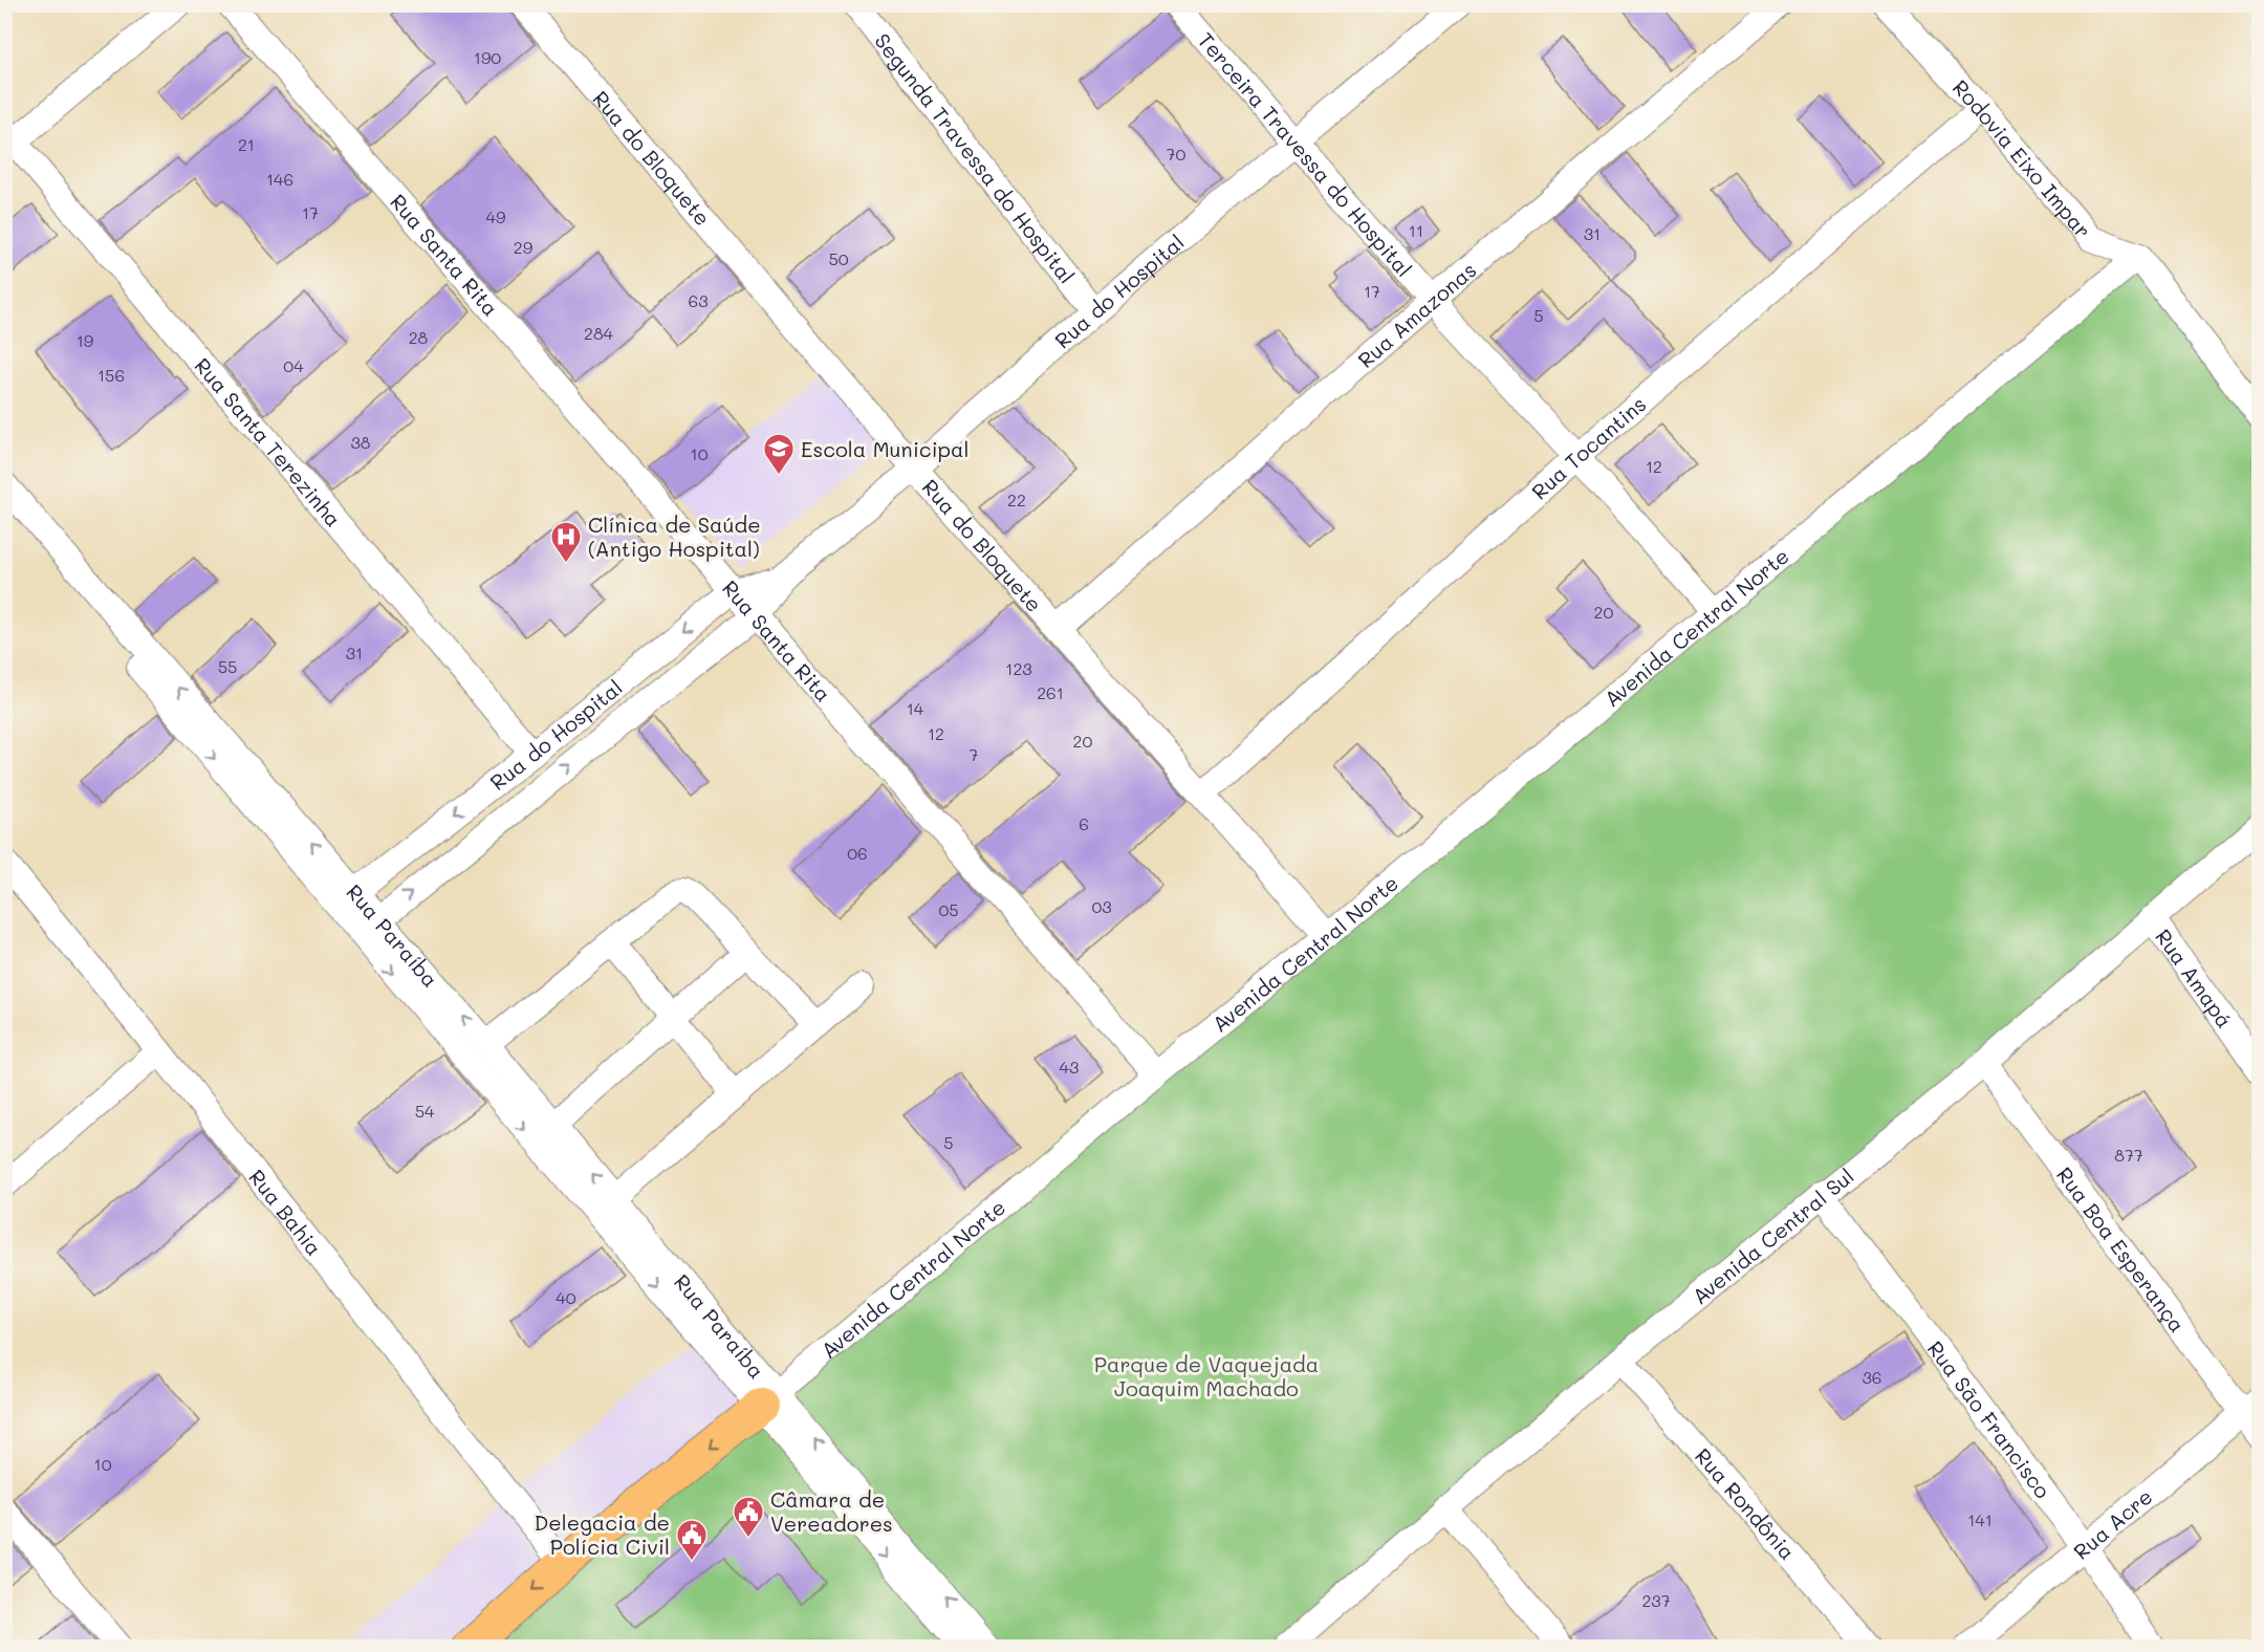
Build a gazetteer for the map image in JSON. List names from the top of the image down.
{
  "streets": {
    "main road": ["Avenida Central Norte"],
    "street": [
      "Terceira Travessa do Hospital",
      "Rua do Bloquete",
      "Rodovia Eixo Impar",
      "Segunda Travessa do Hospital",
      "Rua Santa Rita",
      "Rua do Hospital",
      "Rua Amazonas",
      "Rua Santa Terezinha",
      "Rua Tocantins",
      "Rua Paraíba",
      "Rua Amapá",
      "Rua Bahia",
      "Avenida Central Sul",
      "Rua Boa Esperança",
      "Rua São Francisco",
      "Rua Rondônia",
      "Rua Acre"
    ]
  },
  "crossings": [
    ["Terceira Travessa do Hospital", "Rua do Hospital"],
    ["Terceira Travessa do Hospital", "Rua Amazonas"],
    ["Terceira Travessa do Hospital", "Rua Tocantins"],
    ["Terceira Travessa do Hospital", "Avenida Central Norte"],
    ["Rua do Bloquete", "Rua do Hospital"],
    ["Rua do Bloquete", "Rua Amazonas"],
    ["Rua do Bloquete", "Rua Tocantins"],
    ["Rua do Bloquete", "Avenida Central Norte"],
    ["Rodovia Eixo Impar", "Rua Tocantins"],
    ["Rodovia Eixo Impar", "Avenida Central Norte"],
    ["Segunda Travessa do Hospital", "Rua do Hospital"],
    ["Rua Santa Rita", "Rua do Hospital"],
    ["Rua Santa Rita", "Avenida Central Norte"],
    ["Rua do Hospital", "Rua Santa Terezinha"],
    ["Rua do Hospital", "Rua Paraíba"],
    ["Avenida Central Norte", "Rua Paraíba"],
    ["Avenida Central Norte", "Rua Bahia"],
    ["Rua Amapá", "Avenida Central Sul"],
    ["Avenida Central Sul", "Rua Boa Esperança"],
    ["Avenida Central Sul", "Rua São Francisco"],
    ["Avenida Central Sul", "Rua Rondônia"],
    ["Rua Boa Esperança", "Rua Acre"],
    ["Rua São Francisco", "Rua Acre"]
  ],
  "parks": ["Parque de Vaquejada Joaquim Machado"],
  "places": {
    "school or university": ["Escola Municipal"],
    "hospital": ["Clínica de Saúde (Antigo Hospital)"],
    "public building": ["Câmara de Vereadores", "Delegacia de Polícia Civil"]
  },
  "house_numbers": [
    "190",
    "21",
    "70",
    "146",
    "17",
    "49",
    "11",
    "31",
    "29",
    "50",
    "17",
    "63",
    "5",
    "284",
    "28",
    "19",
    "04",
    "156",
    "38",
    "10",
    "12",
    "22",
    "20",
    "31",
    "55",
    "123",
    "261",
    "14",
    "12",
    "20",
    "7",
    "6",
    "06",
    "03",
    "05",
    "43",
    "54",
    "5",
    "877",
    "40",
    "36",
    "10",
    "141",
    "237"
  ]
}
